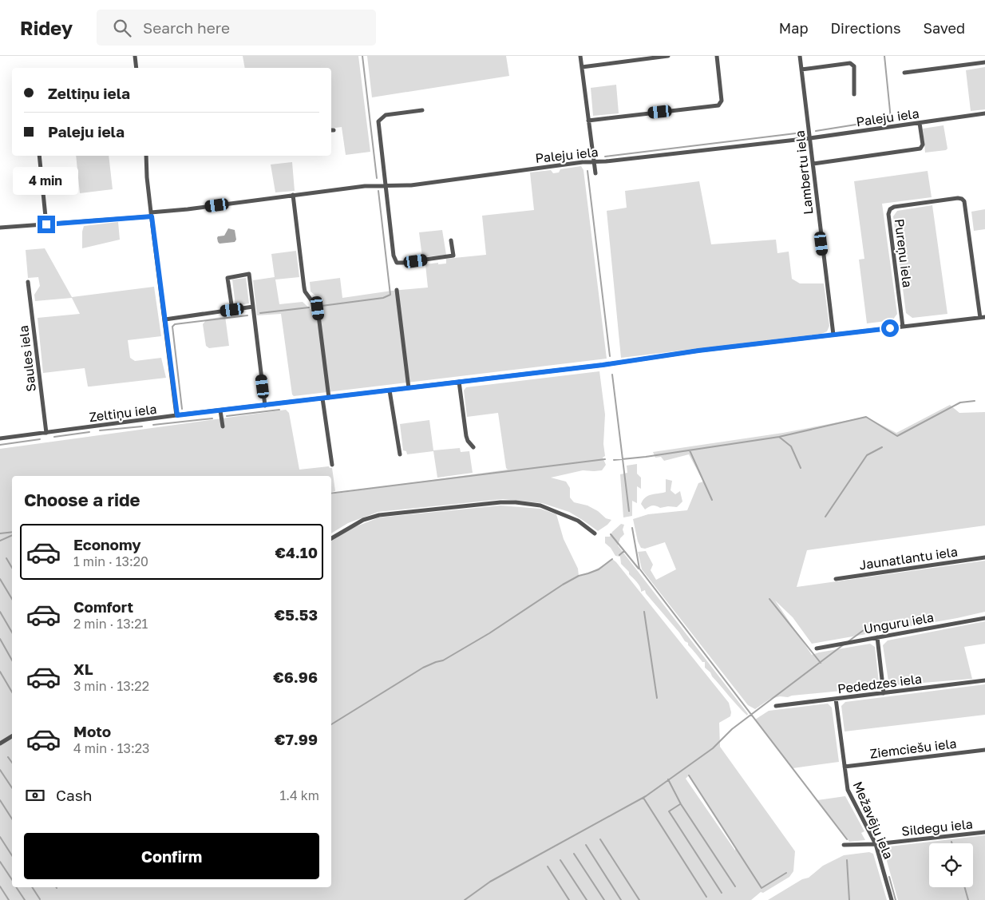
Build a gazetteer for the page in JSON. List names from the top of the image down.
{
  "streets": {
    "street": [
      "Paleju iela",
      "Lambertu iela",
      "Pureņu iela",
      "Saules iela",
      "Zeltiņu iela",
      "Jaunatlantu iela",
      "Unguru iela",
      "Pededzes iela",
      "Ziemciešu iela",
      "Mežavēju iela",
      "Sildegu iela"
    ]
  },
  "crossings": [
    ["Paleju iela", "Lambertu iela"],
    ["Lambertu iela", "Zeltiņu iela"],
    ["Pureņu iela", "Zeltiņu iela"],
    ["Saules iela", "Zeltiņu iela"],
    ["Pededzes iela", "Mežavēju iela"],
    ["Ziemciešu iela", "Mežavēju iela"],
    ["Mežavēju iela", "Sildegu iela"]
  ],
  "page": {
    "header": "Ridey",
    "search": "Search here",
    "nav": ["Map", "Directions", "Saved"],
    "banner": ["Zeltiņu iela", "Paleju iela"],
    "bubble": "4 min",
    "heading": "Choose a ride",
    "list": [
      {
        "name": "Economy",
        "note": "1 min · 13:20",
        "value": "€4.10"
      },
      {
        "name": "Comfort",
        "note": "2 min · 13:21",
        "value": "€5.53"
      },
      {
        "name": "XL",
        "note": "3 min · 13:22",
        "value": "€6.96"
      },
      {
        "name": "Moto",
        "note": "4 min · 13:23",
        "value": "€7.99"
      }
    ],
    "pay": ["Cash", "1.4 km"],
    "buttons": "Confirm"
  }
}
